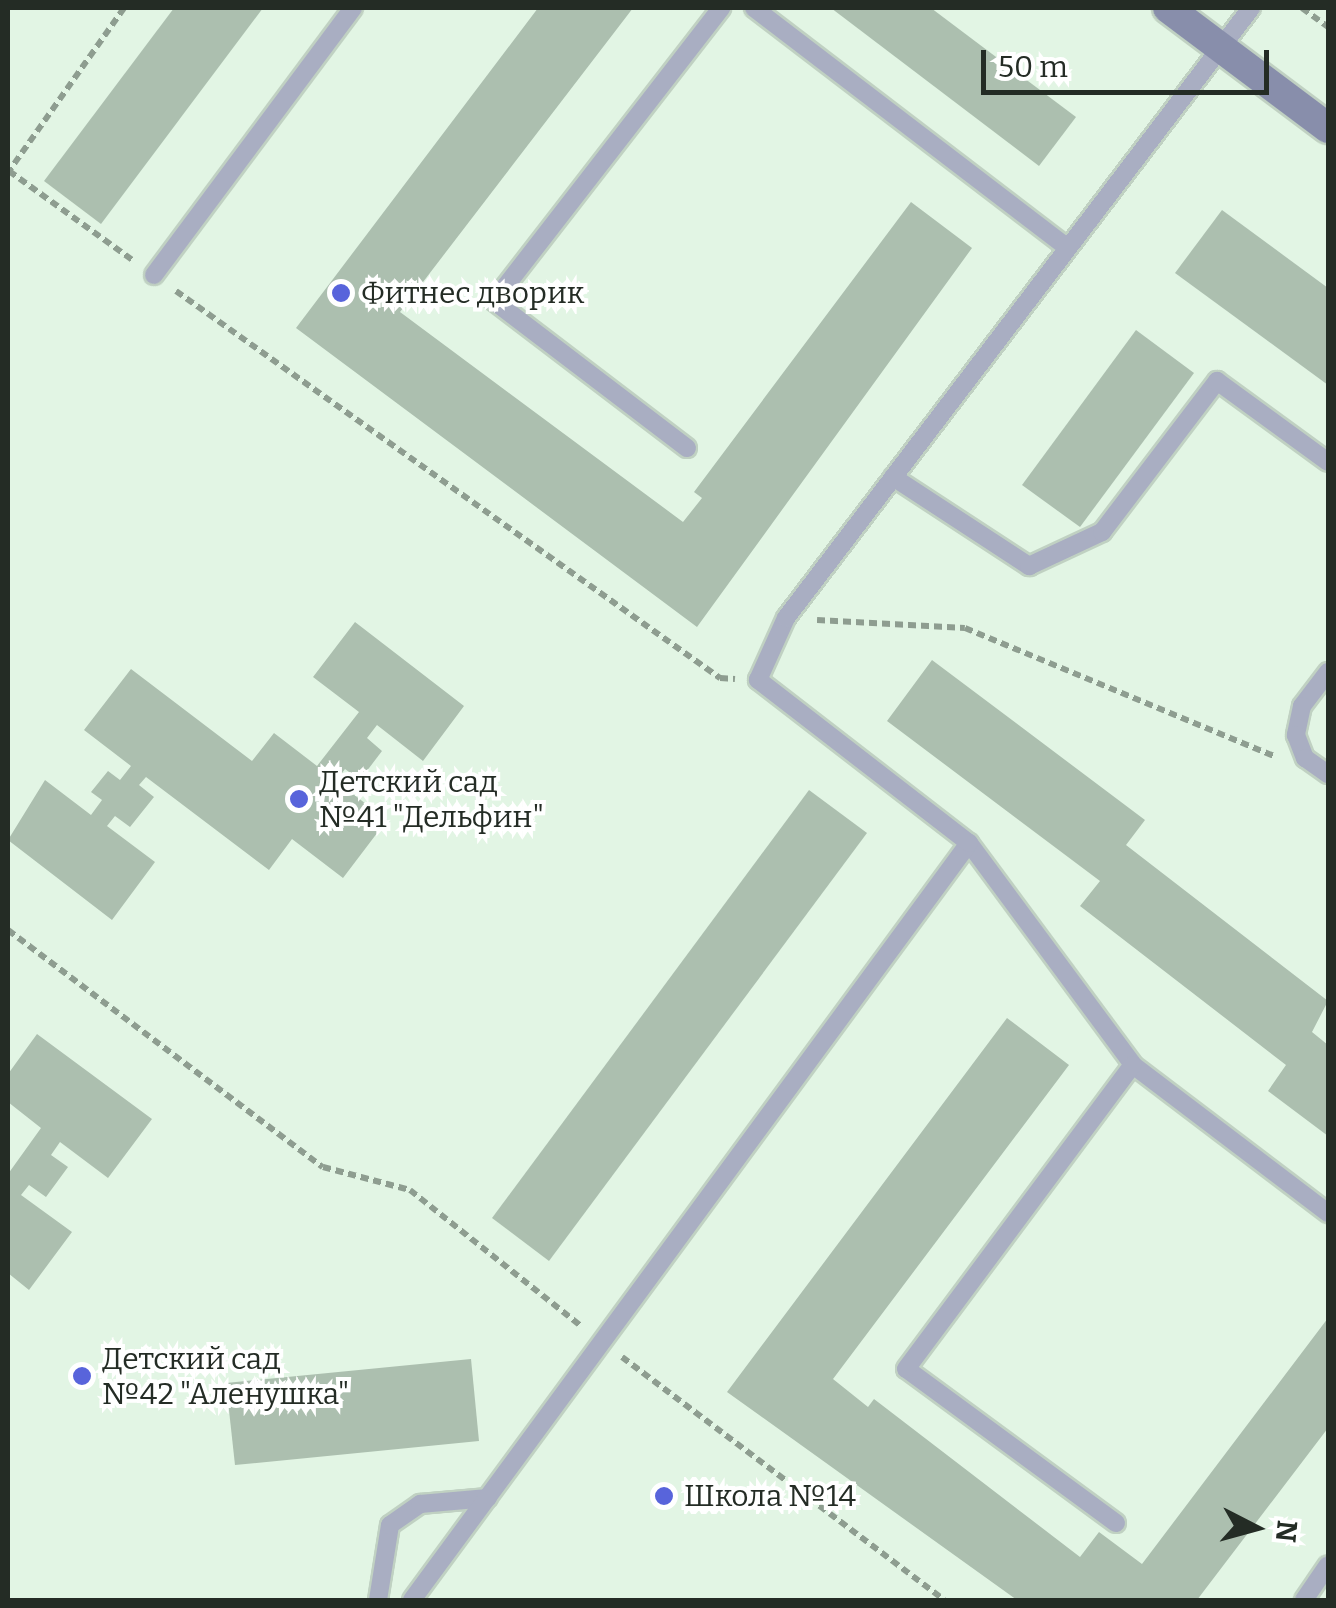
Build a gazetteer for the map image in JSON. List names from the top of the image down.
{
  "places": [
    "Фитнес дворик",
    "Детский сад №41 \"Дельфин\"",
    "Детский сад №42 \"Аленушка\"",
    "Школа №14"
  ],
  "scale_bar": "50 m",
  "north": "right"
}
